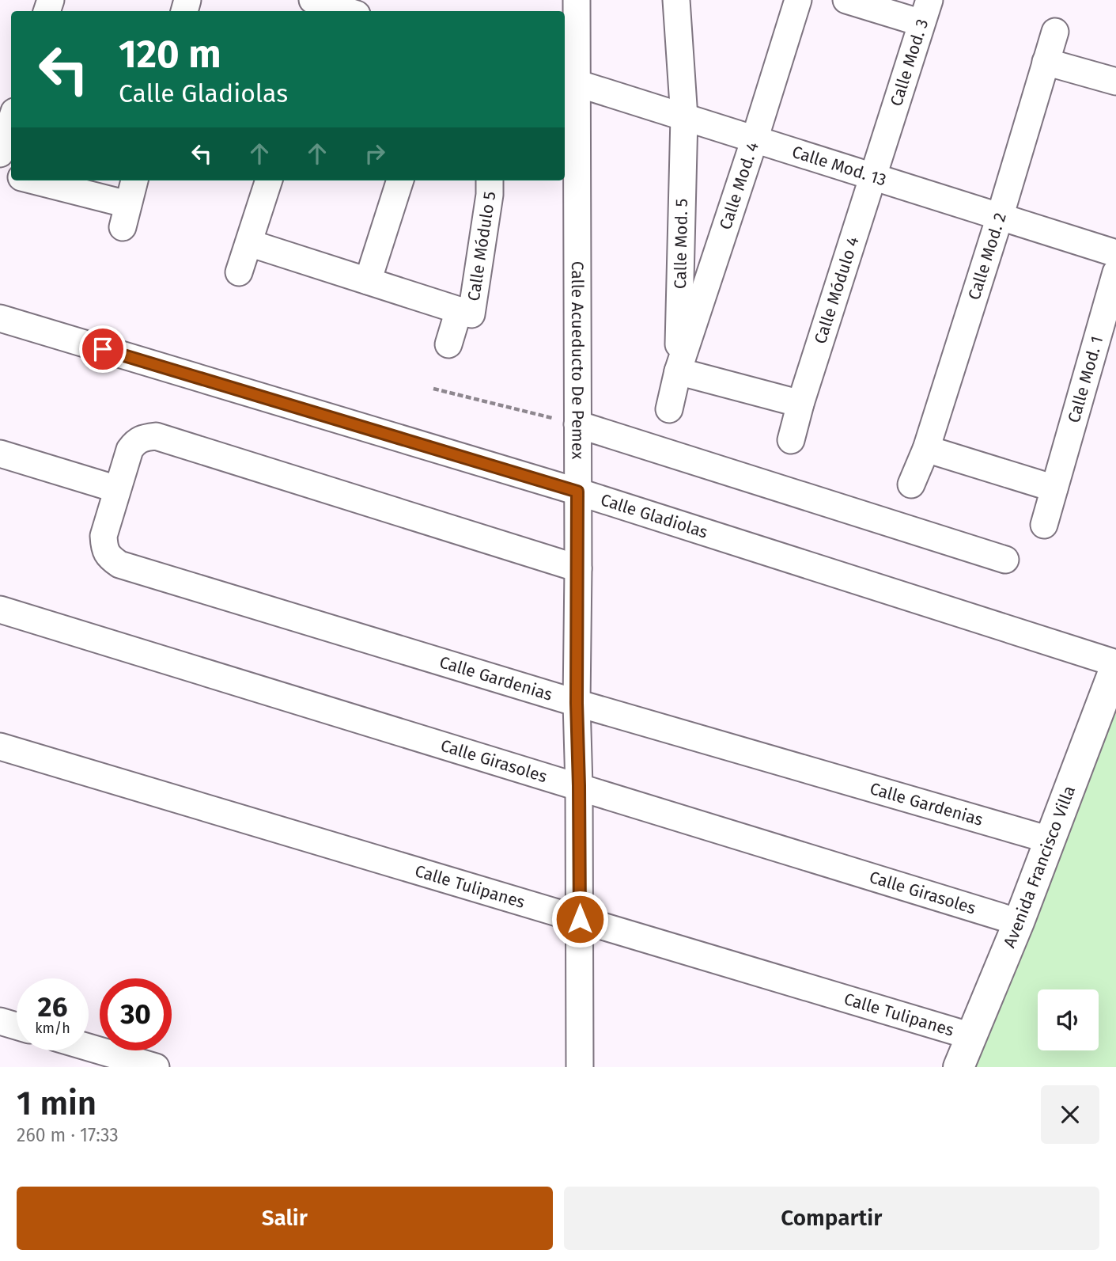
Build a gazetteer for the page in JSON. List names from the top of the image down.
{
  "streets": {
    "street": [
      "Calle Mod. 3",
      "Calle Mod. 13",
      "Calle Mod. 4",
      "Calle Mod. 5",
      "Calle Módulo 5",
      "Calle Mod. 2",
      "Calle Módulo 4",
      "Calle Acueducto De Pemex",
      "Calle Mod. 1",
      "Calle Gladiolas",
      "Calle Gardenias",
      "Calle Girasoles",
      "Avenida Francisco Villa",
      "Calle Tulipanes"
    ]
  },
  "crossings": [
    ["Calle Mod. 3", "Calle Mod. 13"],
    ["Calle Mod. 3", "Calle Módulo 4"],
    ["Calle Mod. 13", "Calle Mod. 4"],
    ["Calle Mod. 13", "Calle Mod. 5"],
    ["Calle Mod. 13", "Calle Mod. 2"],
    ["Calle Mod. 13", "Calle Módulo 4"],
    ["Calle Mod. 13", "Calle Acueducto De Pemex"],
    ["Calle Mod. 4", "Calle Mod. 5"],
    ["Calle Acueducto De Pemex", "Calle Gladiolas"],
    ["Calle Acueducto De Pemex", "Calle Gardenias"],
    ["Calle Acueducto De Pemex", "Calle Girasoles"],
    ["Calle Acueducto De Pemex", "Calle Tulipanes"],
    ["Calle Gladiolas", "Avenida Francisco Villa"],
    ["Calle Gardenias", "Avenida Francisco Villa"],
    ["Calle Girasoles", "Avenida Francisco Villa"],
    ["Avenida Francisco Villa", "Calle Tulipanes"]
  ],
  "page": {
    "turn": ["120 m", "Calle Gladiolas"],
    "speed": "26 km/h",
    "limit": "30",
    "heading": ["1 min", "260 m · 17:33"],
    "buttons": ["Salir", "Compartir"]
  }
}
